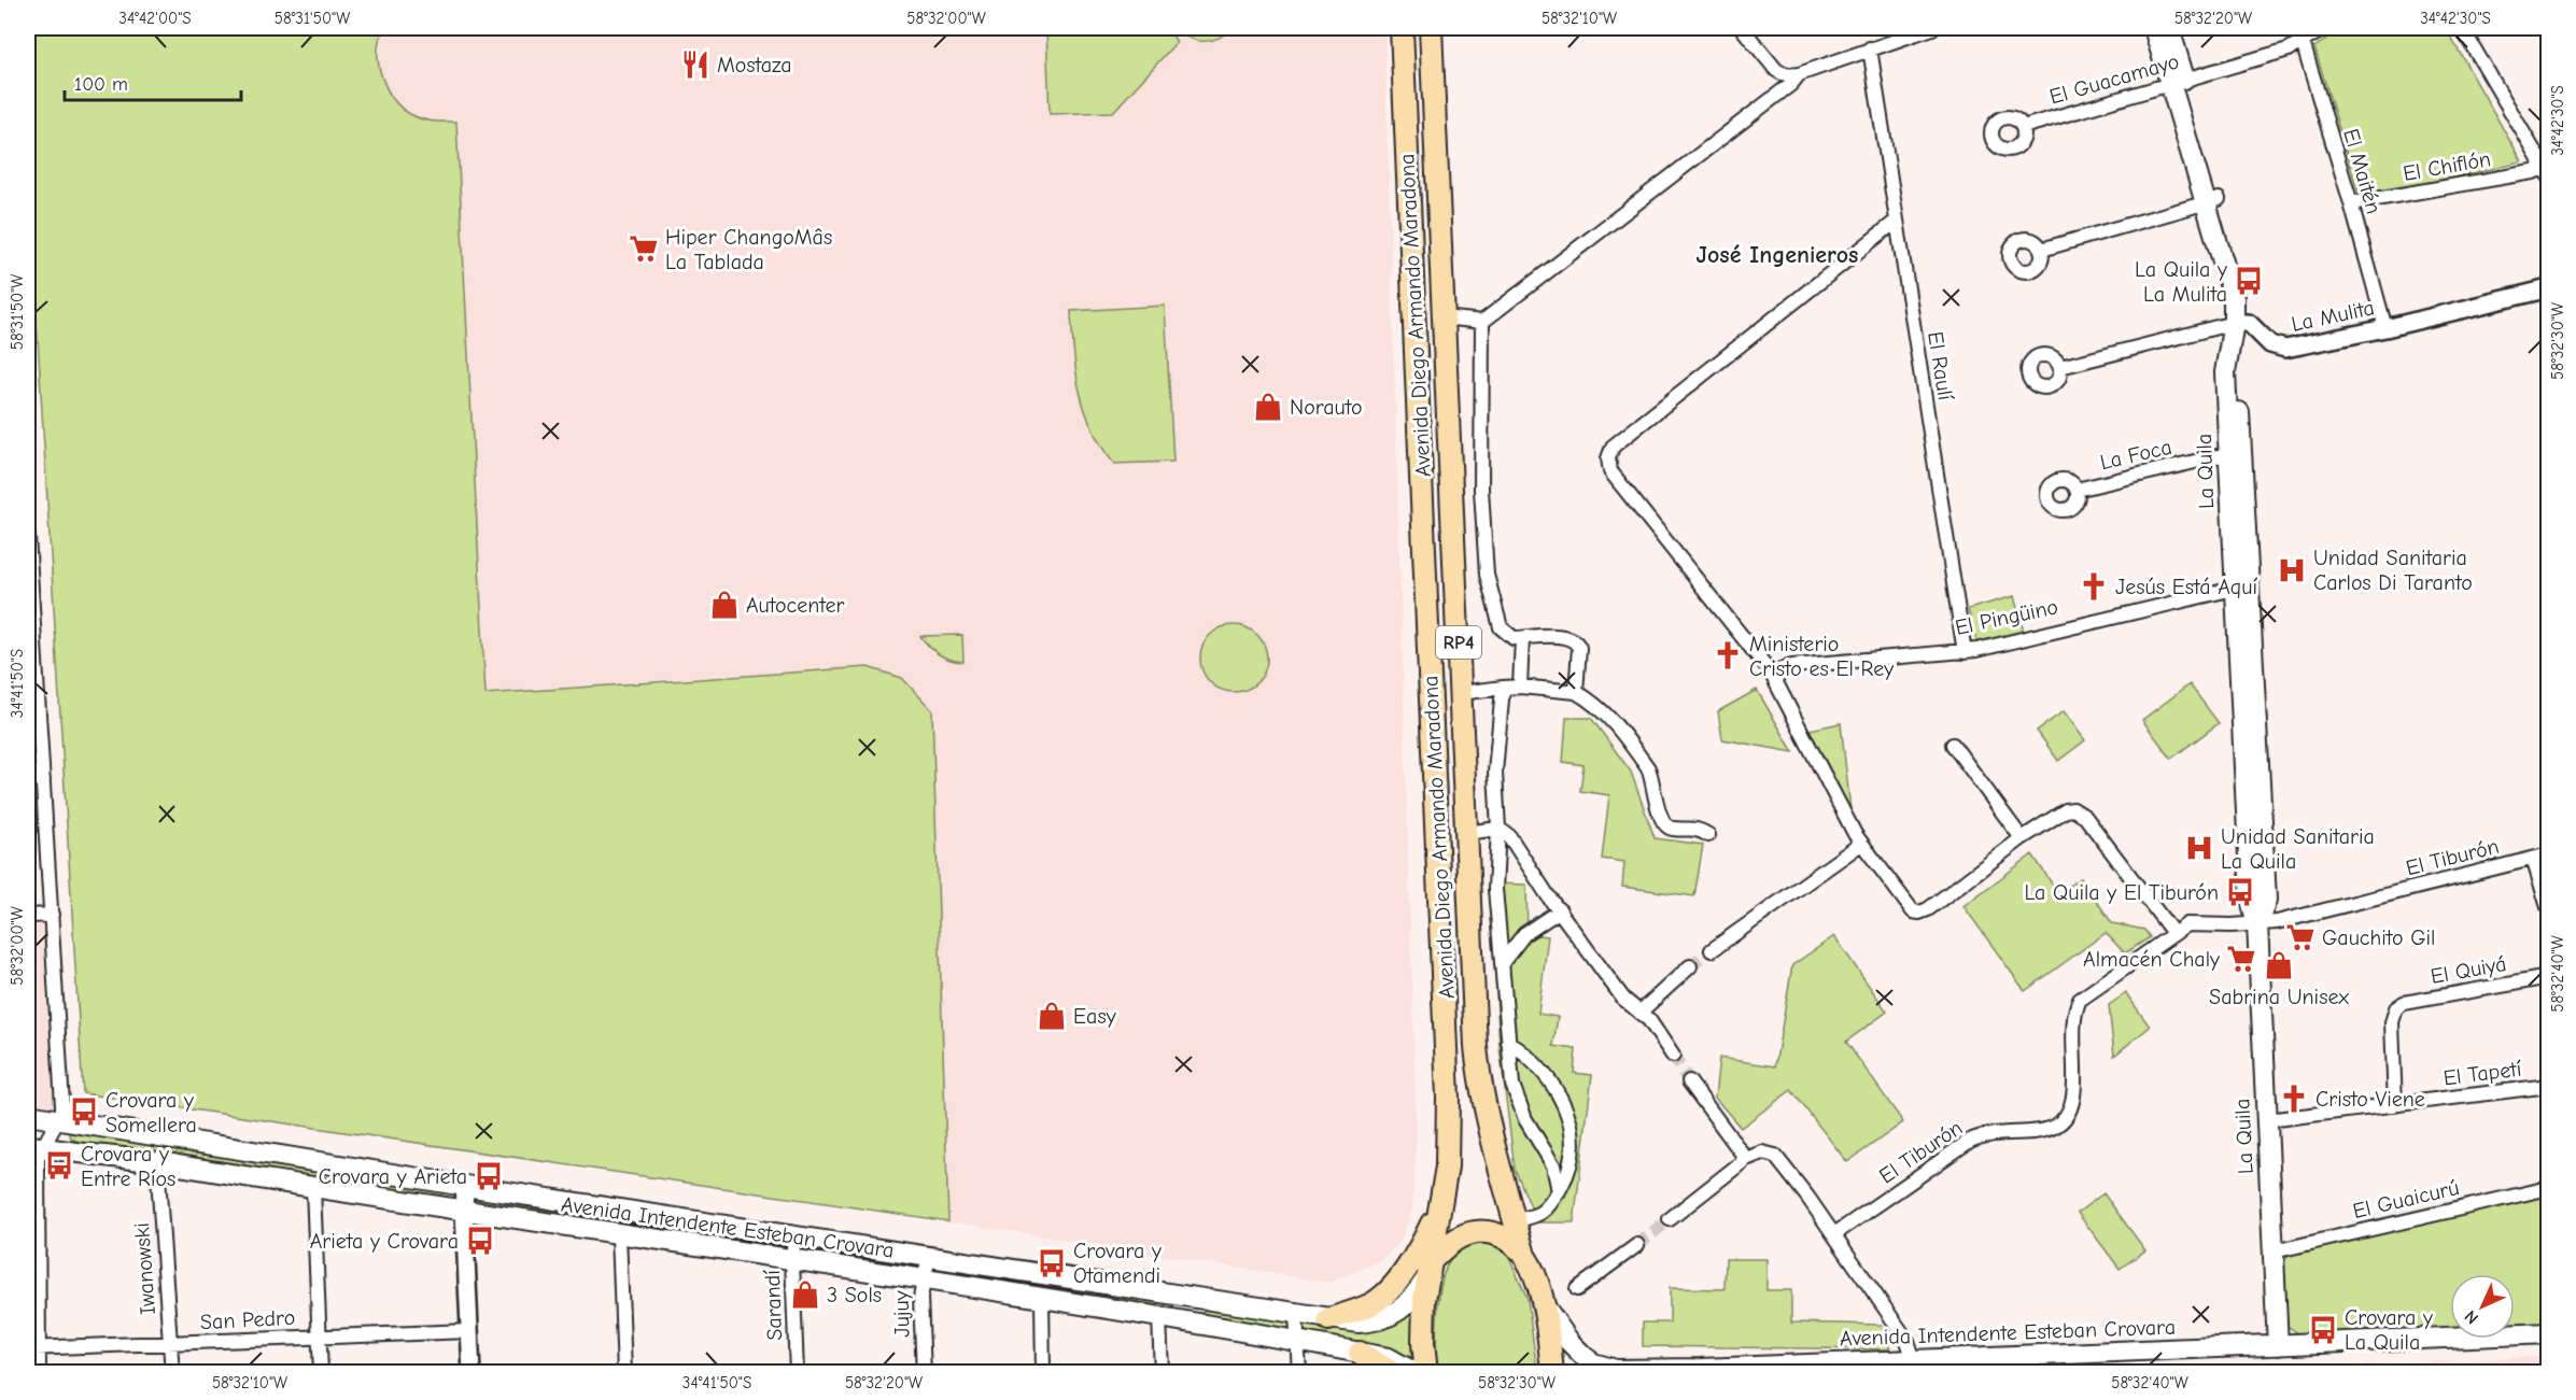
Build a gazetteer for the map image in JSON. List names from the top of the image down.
{
  "streets": {
    "main road": [
      "Avenida Diego Armando Maradona",
      "La Quila",
      "RP4",
      "Avenida Intendente Esteban Crovara"
    ],
    "street": [
      "El Guacamayo",
      "El Chiflón",
      "El Maitén",
      "La Mulita",
      "El Raulí",
      "La Foca",
      "El Pingüino",
      "El Tiburón",
      "El Quiyá",
      "El Tapetí",
      "El Guaicurú",
      "Iwanowski",
      "Sarandí",
      "Jujuy",
      "San Pedro"
    ]
  },
  "crossings": [
    ["El Guacamayo", "El Maitén"],
    ["El Guacamayo", "La Quila"],
    ["El Chiflón", "El Maitén"],
    ["El Maitén", "La Mulita"],
    ["Avenida Diego Armando Maradona", "RP4"],
    ["Avenida Diego Armando Maradona", "Avenida Intendente Esteban Crovara"],
    ["La Mulita", "La Quila"],
    ["El Raulí", "El Pingüino"],
    ["La Foca", "La Quila"],
    ["La Quila", "El Pingüino"],
    ["La Quila", "El Tiburón"],
    ["La Quila", "El Tapetí"],
    ["La Quila", "El Guaicurú"],
    ["La Quila", "Avenida Intendente Esteban Crovara"],
    ["RP4", "Avenida Intendente Esteban Crovara"],
    ["El Quiyá", "El Tapetí"],
    ["Avenida Intendente Esteban Crovara", "Iwanowski"],
    ["Avenida Intendente Esteban Crovara", "Sarandí"],
    ["Avenida Intendente Esteban Crovara", "Jujuy"],
    ["Iwanowski", "San Pedro"]
  ],
  "districts": ["José Ingenieros"],
  "places": {
    "restaurant": ["Mostaza"],
    "supermarket": ["Hiper ChangoMâs La Tablada", "Gauchito Gil", "Almacén Chaly"],
    "bus stop": [
      "La Quila y La Mulita",
      "La Quila y El Tiburón",
      "Crovara y Somellera",
      "Crovara y Entre Ríos",
      "Crovara y Arieta",
      "Arieta y Crovara",
      "Crovara y Otamendi",
      "Crovara y La Quila"
    ],
    "shop": [
      "Norauto",
      "Autocenter",
      "Sabrina Unisex",
      "Easy",
      "3 Sols"
    ],
    "hospital": ["Unidad Sanitaria Carlos Di Taranto", "Unidad Sanitaria La Quila"],
    "church": ["Jesús Está Aquí", "Ministerio Cristo es El Rey", "Cristo Viene"]
  },
  "scale_bar": "100 m",
  "north": "bottom left",
  "coordinates": [
    "34°42'00\"S",
    "58°31'50\"W",
    "58°32'00\"W",
    "58°32'10\"W",
    "58°32'20\"W",
    "34°42'30\"S",
    "58°32'30\"W",
    "34°41'50\"S",
    "58°32'40\"W"
  ]
}
